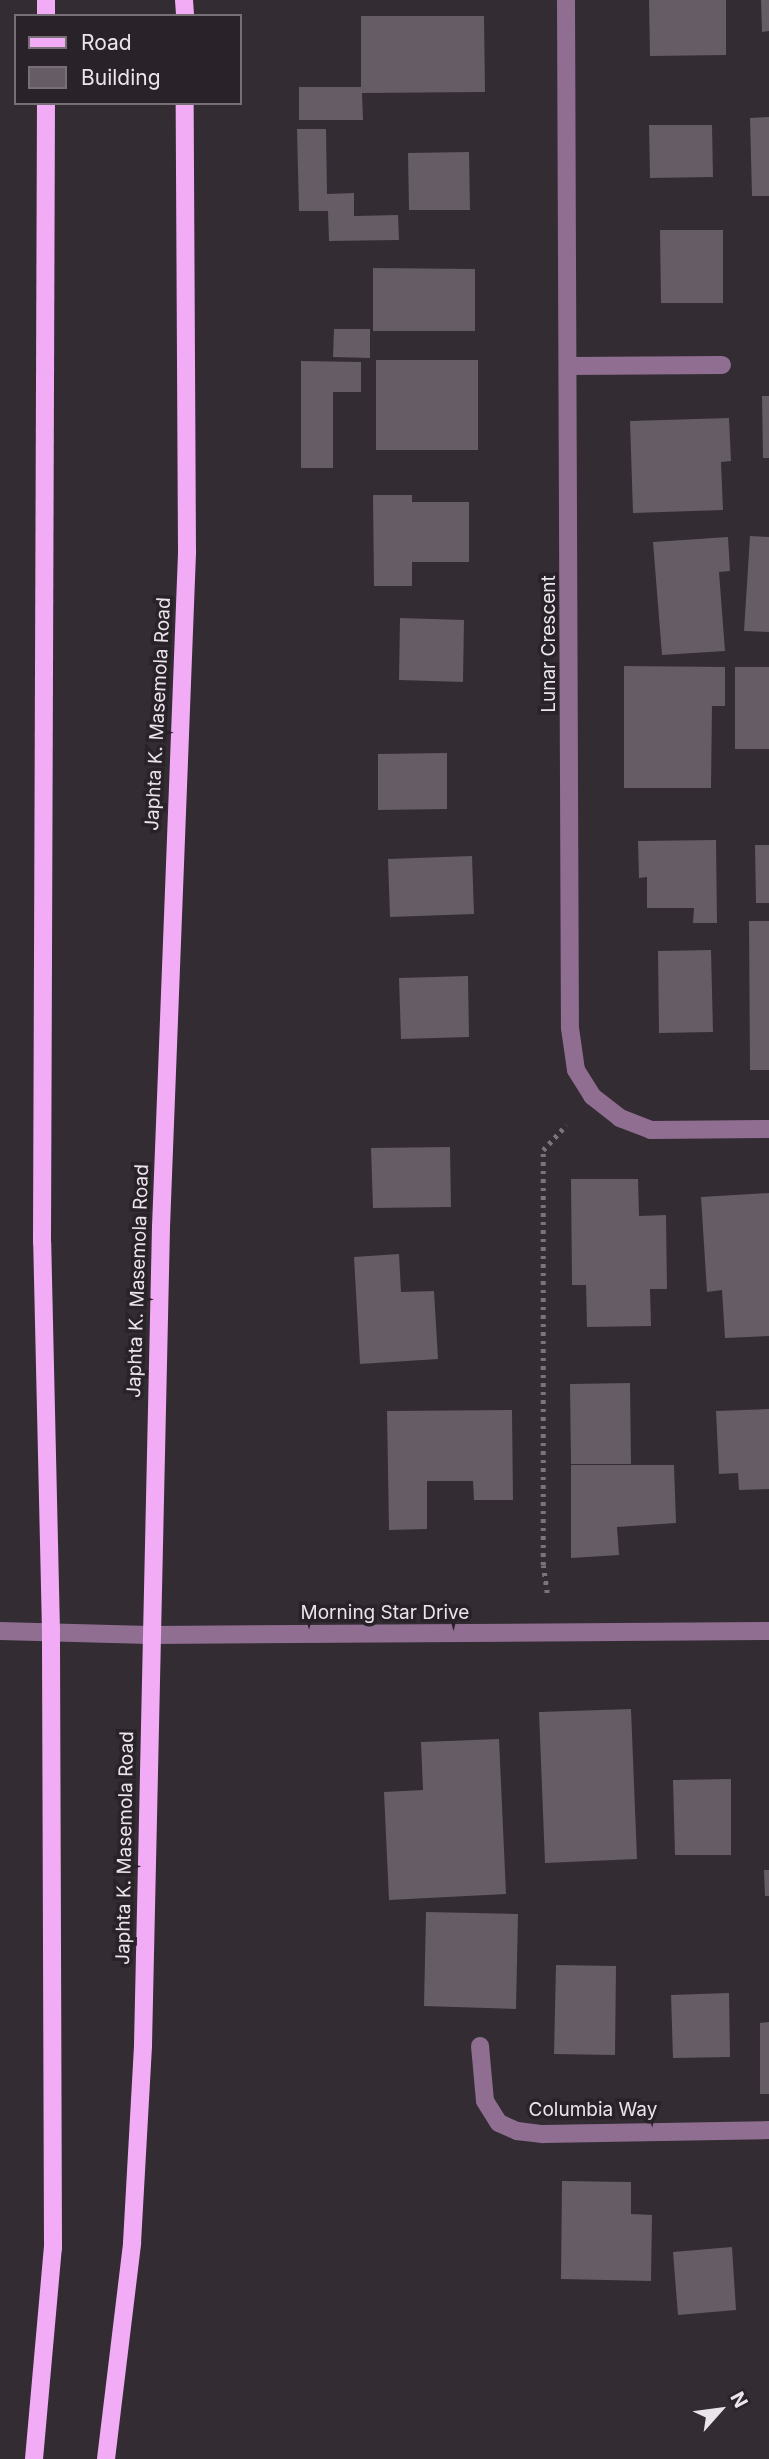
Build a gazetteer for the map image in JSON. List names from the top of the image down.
{
  "streets": {
    "main road": ["Japhta K. Masemola Road"],
    "street": ["Lunar Crescent", "Morning Star Drive", "Columbia Way"]
  },
  "crossings": [
    ["Japhta K. Masemola Road", "Morning Star Drive"]
  ],
  "legend": ["Road", "Building"],
  "north": "top right"
}
